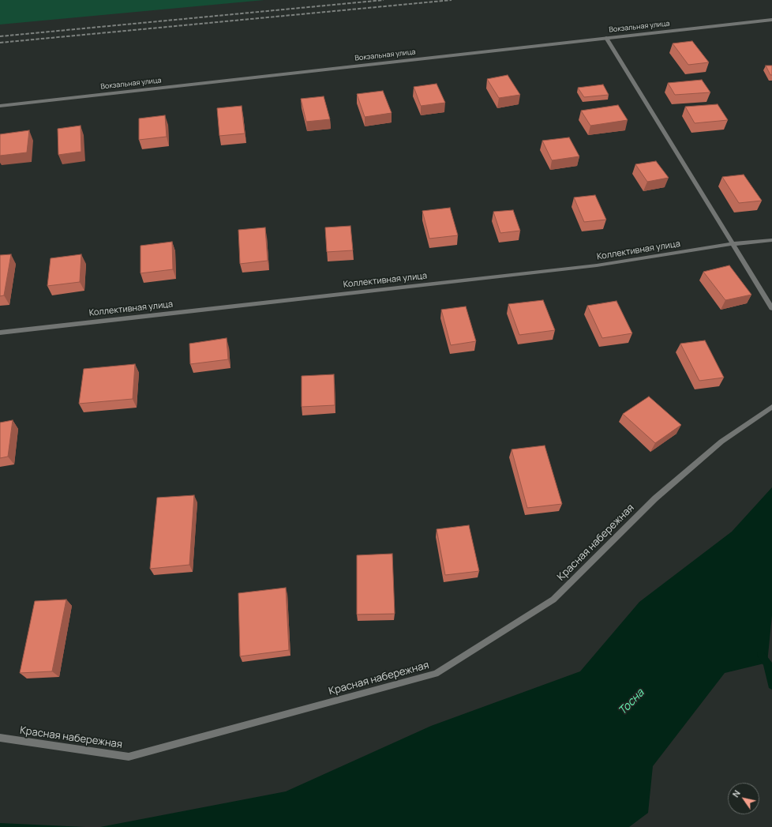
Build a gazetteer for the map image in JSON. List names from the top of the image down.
{
  "streets": {
    "street": ["Вокзальная улица", "Коллективная улица", "Красная набережная"]
  },
  "water": ["Тосна"],
  "north": "top left"
}
